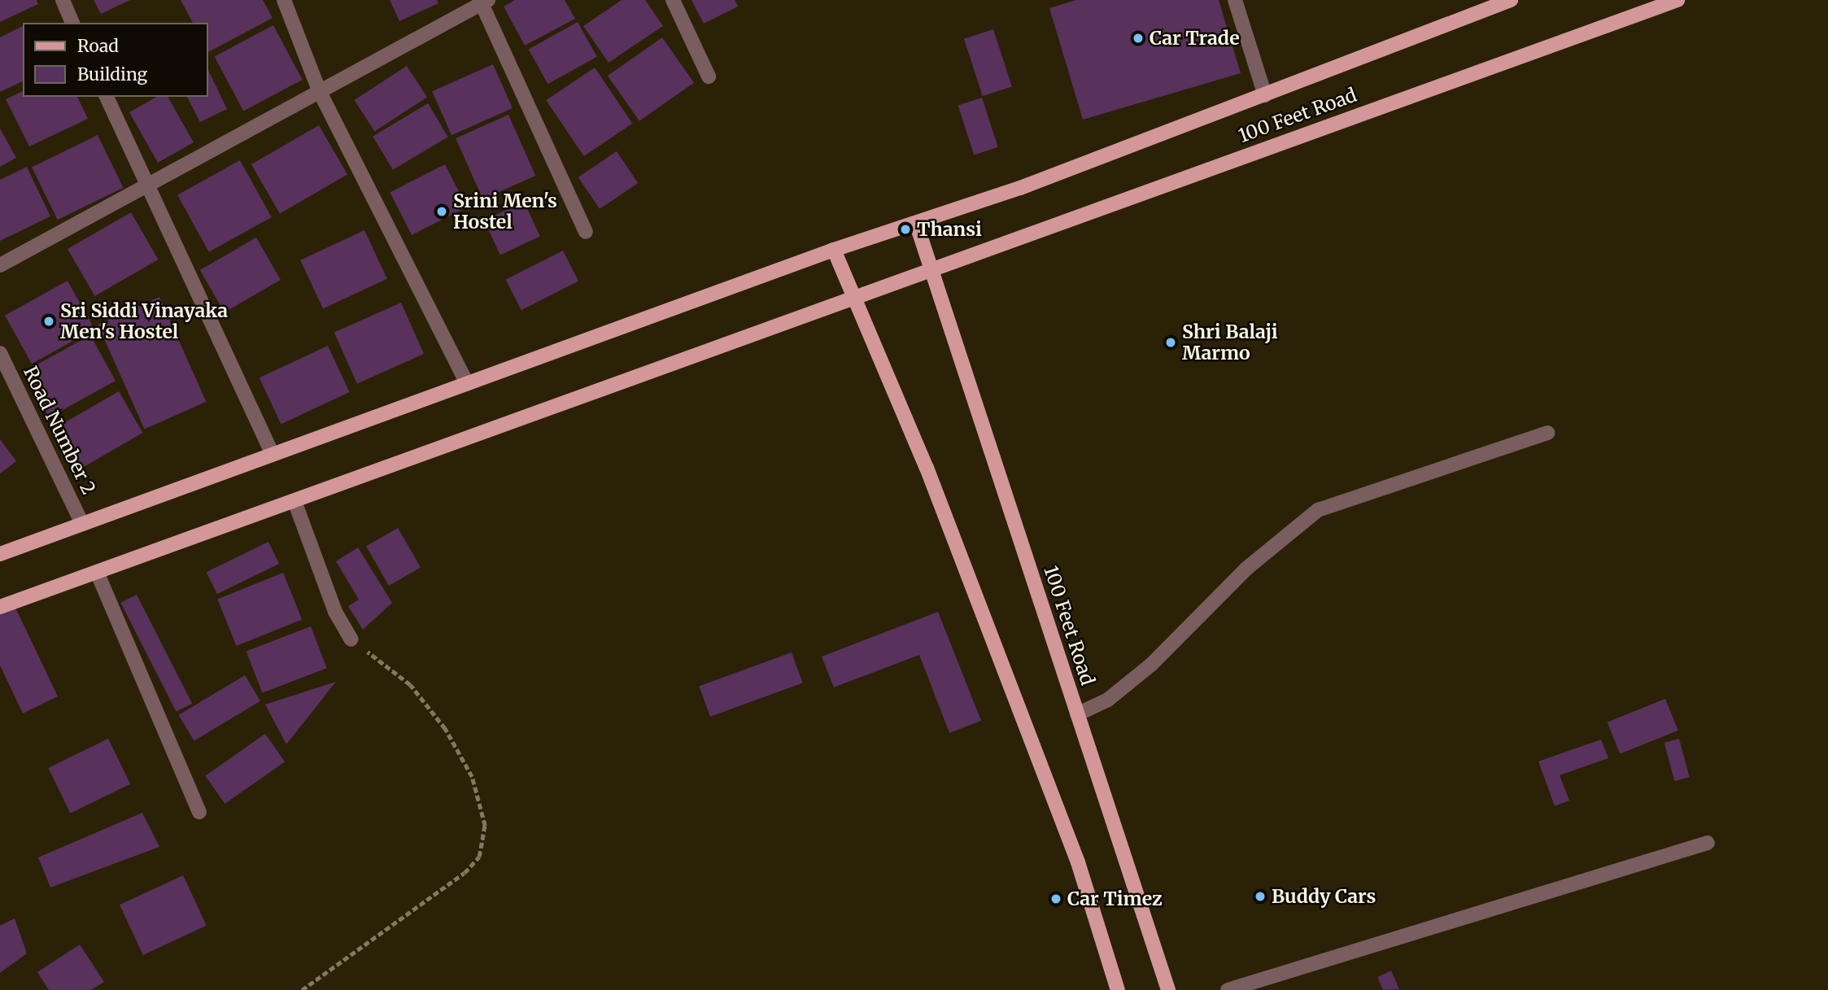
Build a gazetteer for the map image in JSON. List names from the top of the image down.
{
  "streets": {
    "main road": ["100 Feet Road"],
    "street": ["Road Number 2"]
  },
  "crossings": [
    ["100 Feet Road", "Road Number 2"]
  ],
  "places": [
    "Car Trade",
    "Srini Men's Hostel",
    "Thansi",
    "Sri Siddi Vinayaka Men's Hostel",
    "Shri Balaji Marmo",
    "Buddy Cars",
    "Car Timez"
  ],
  "legend": ["Road", "Building"]
}
